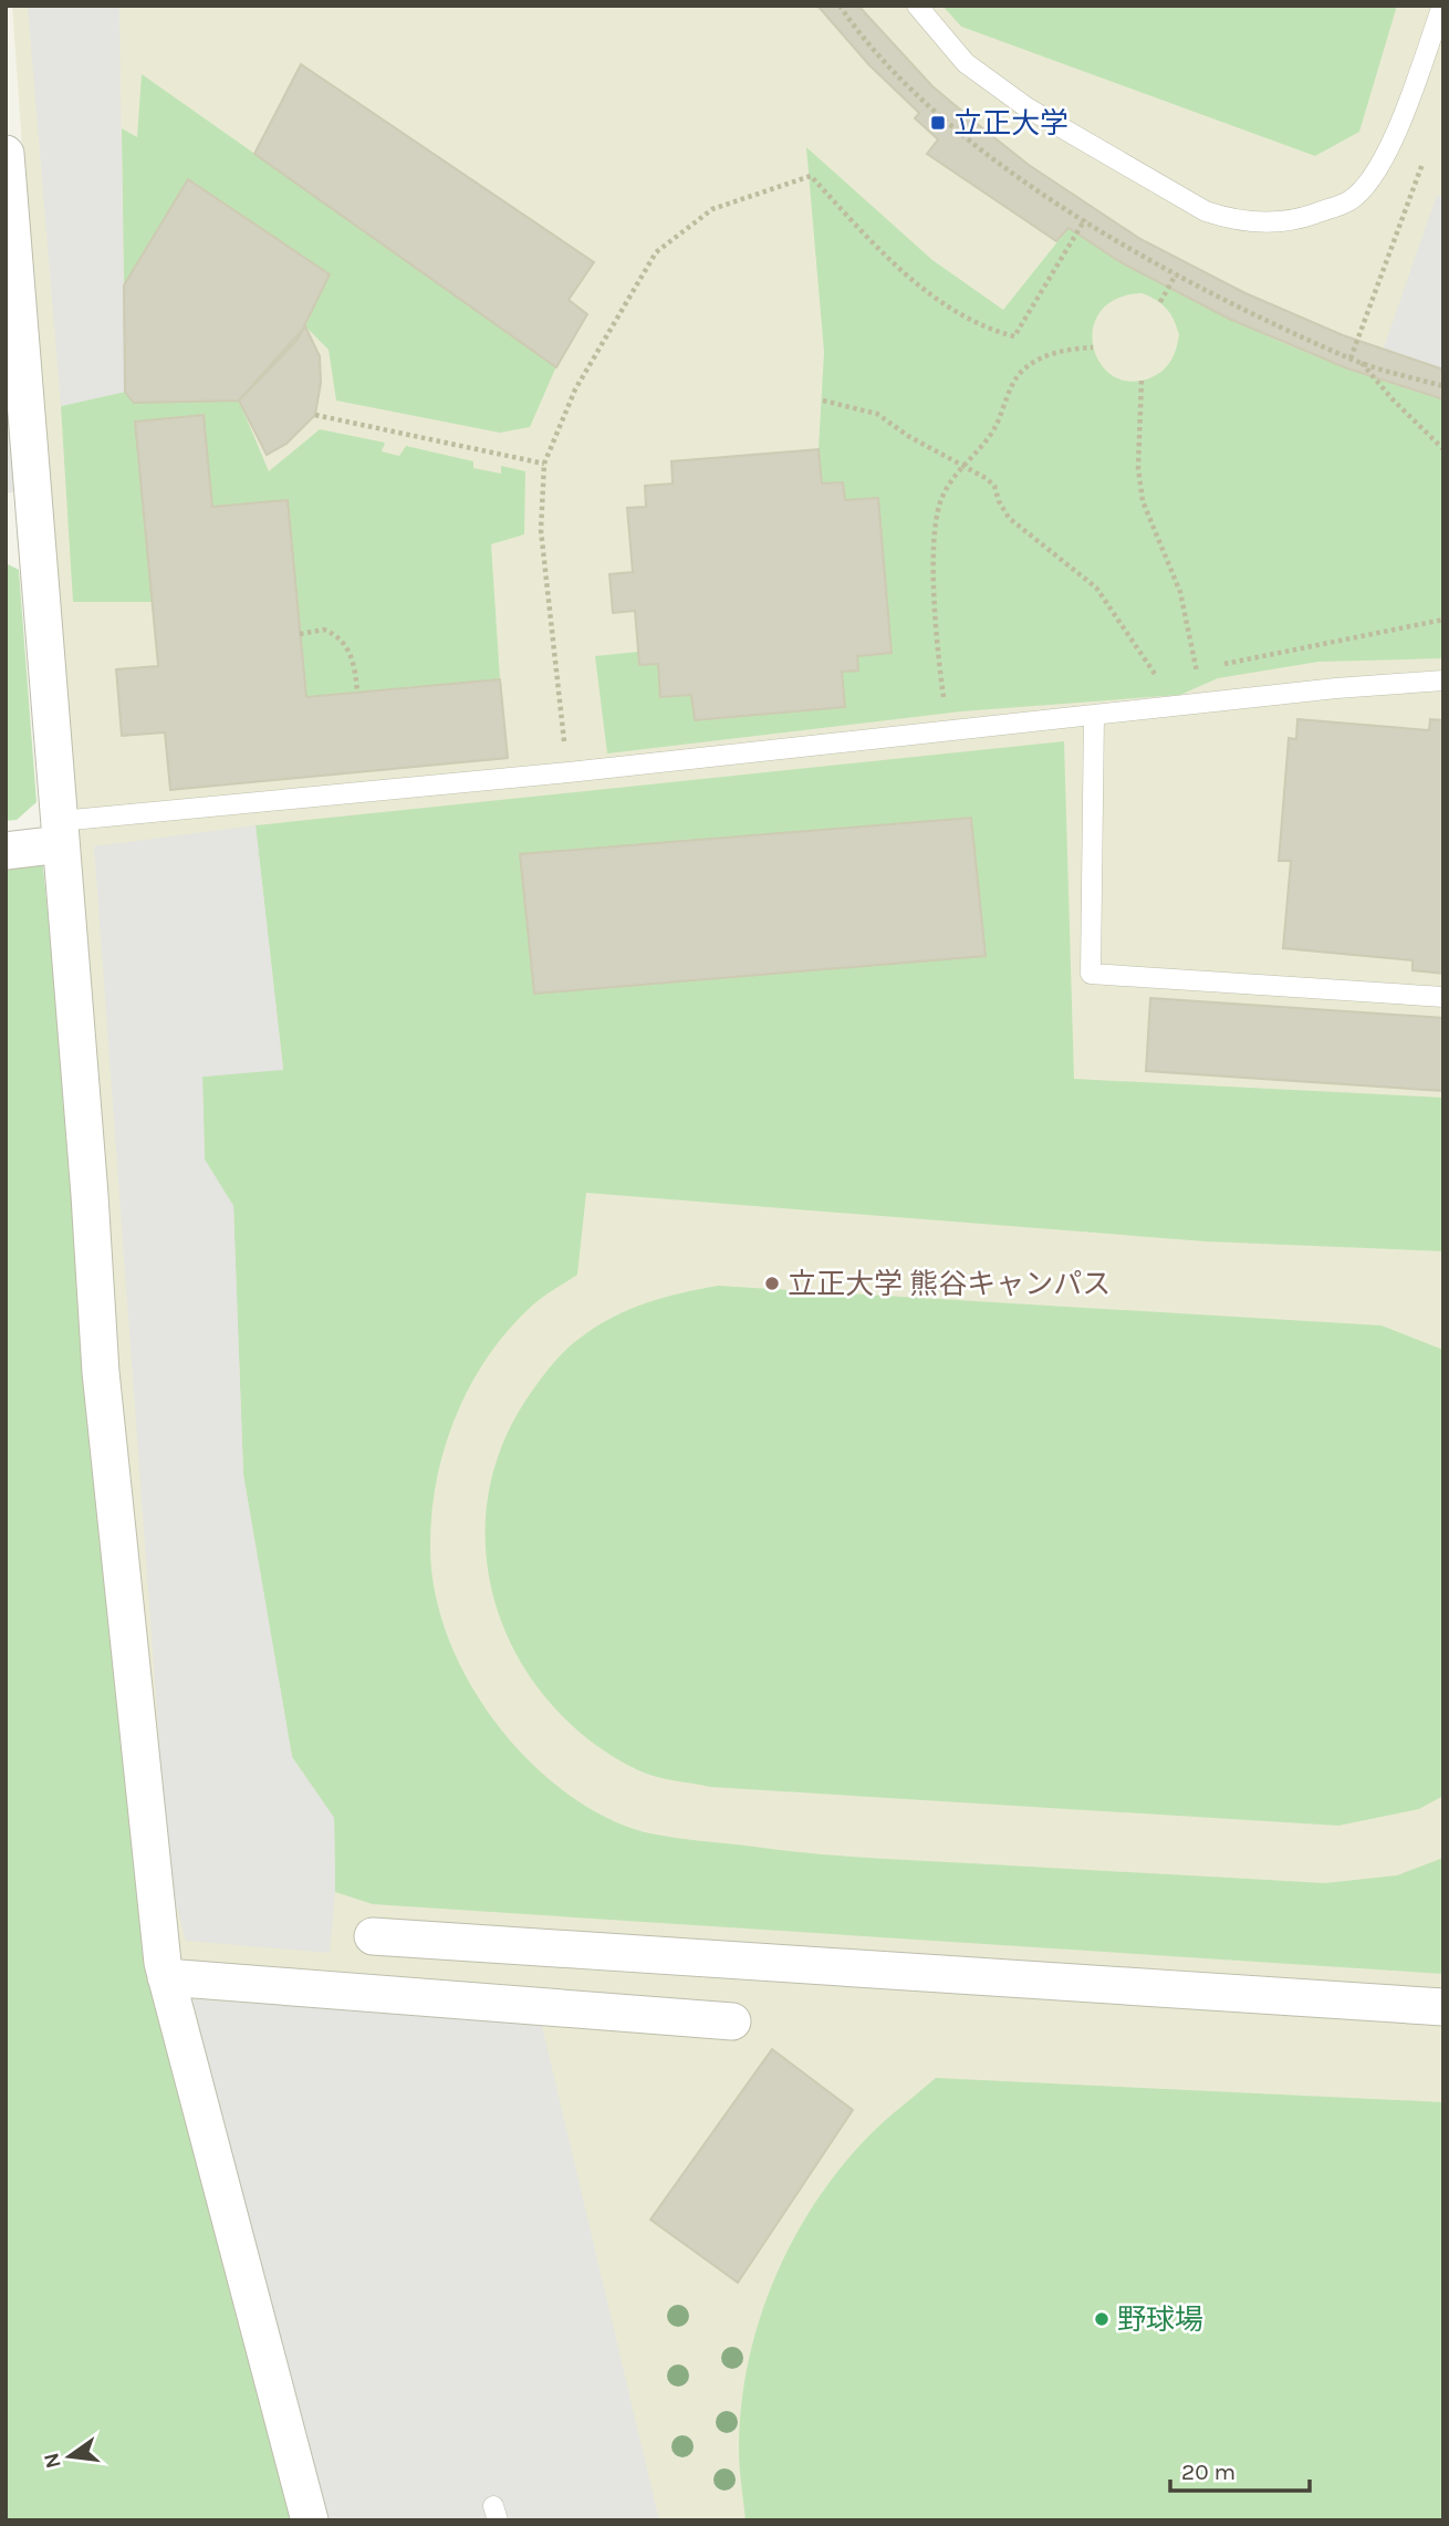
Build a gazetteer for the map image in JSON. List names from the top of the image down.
{
  "places": {
    "transit": ["立正大学"],
    "other": ["立正大学 熊谷キャンパス", "野球場"]
  },
  "scale_bar": "20 m",
  "north": "left"
}
